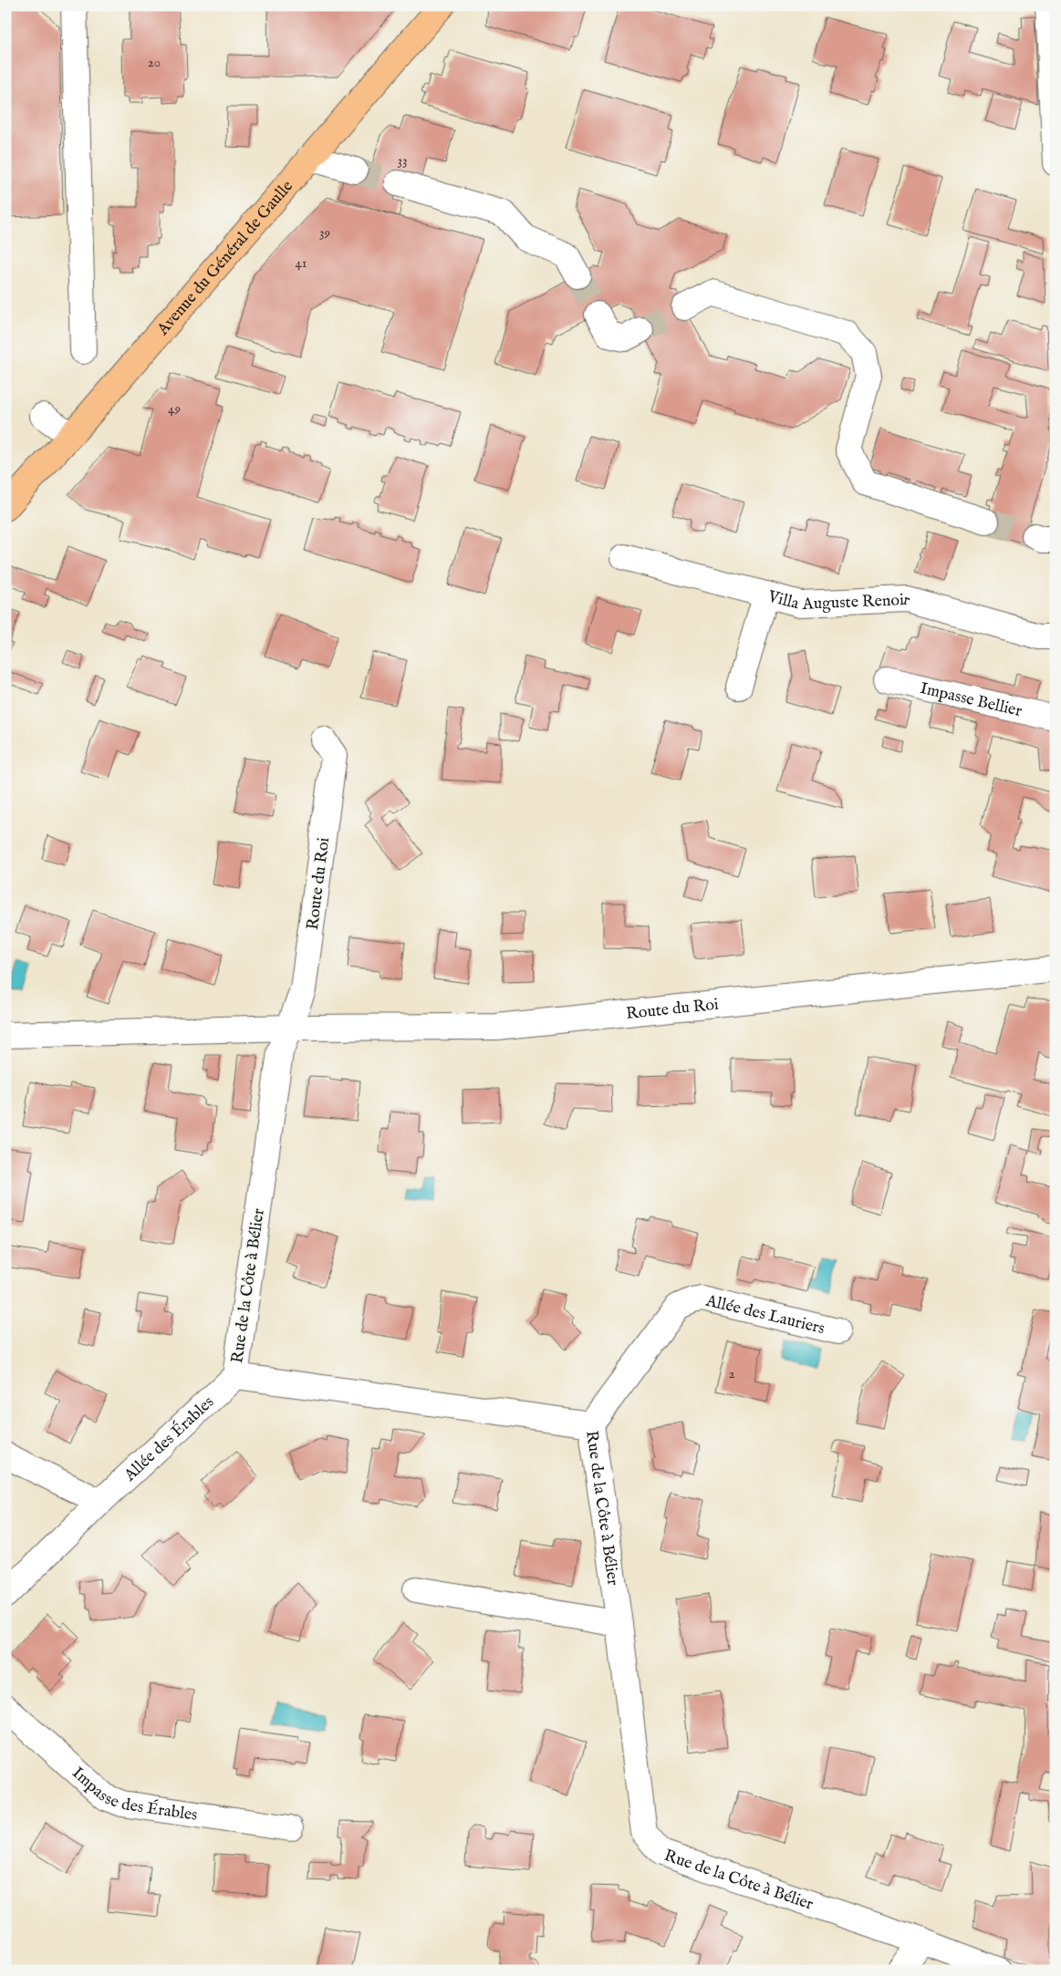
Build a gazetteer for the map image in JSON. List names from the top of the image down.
{
  "streets": {
    "main road": ["Avenue du Général de Gaulle"],
    "street": [
      "Villa Auguste Renoir",
      "Impasse Bellier",
      "Route du Roi",
      "Rue de la Côte à Bélier",
      "Allée des Lauriers",
      "Allée des Érables",
      "Impasse des Érables"
    ]
  },
  "crossings": [
    ["Route du Roi", "Rue de la Côte à Bélier"],
    ["Rue de la Côte à Bélier", "Allée des Lauriers"],
    ["Rue de la Côte à Bélier", "Allée des Érables"]
  ],
  "house_numbers": [
    "20",
    "33",
    "39",
    "41",
    "49",
    "2"
  ]
}
